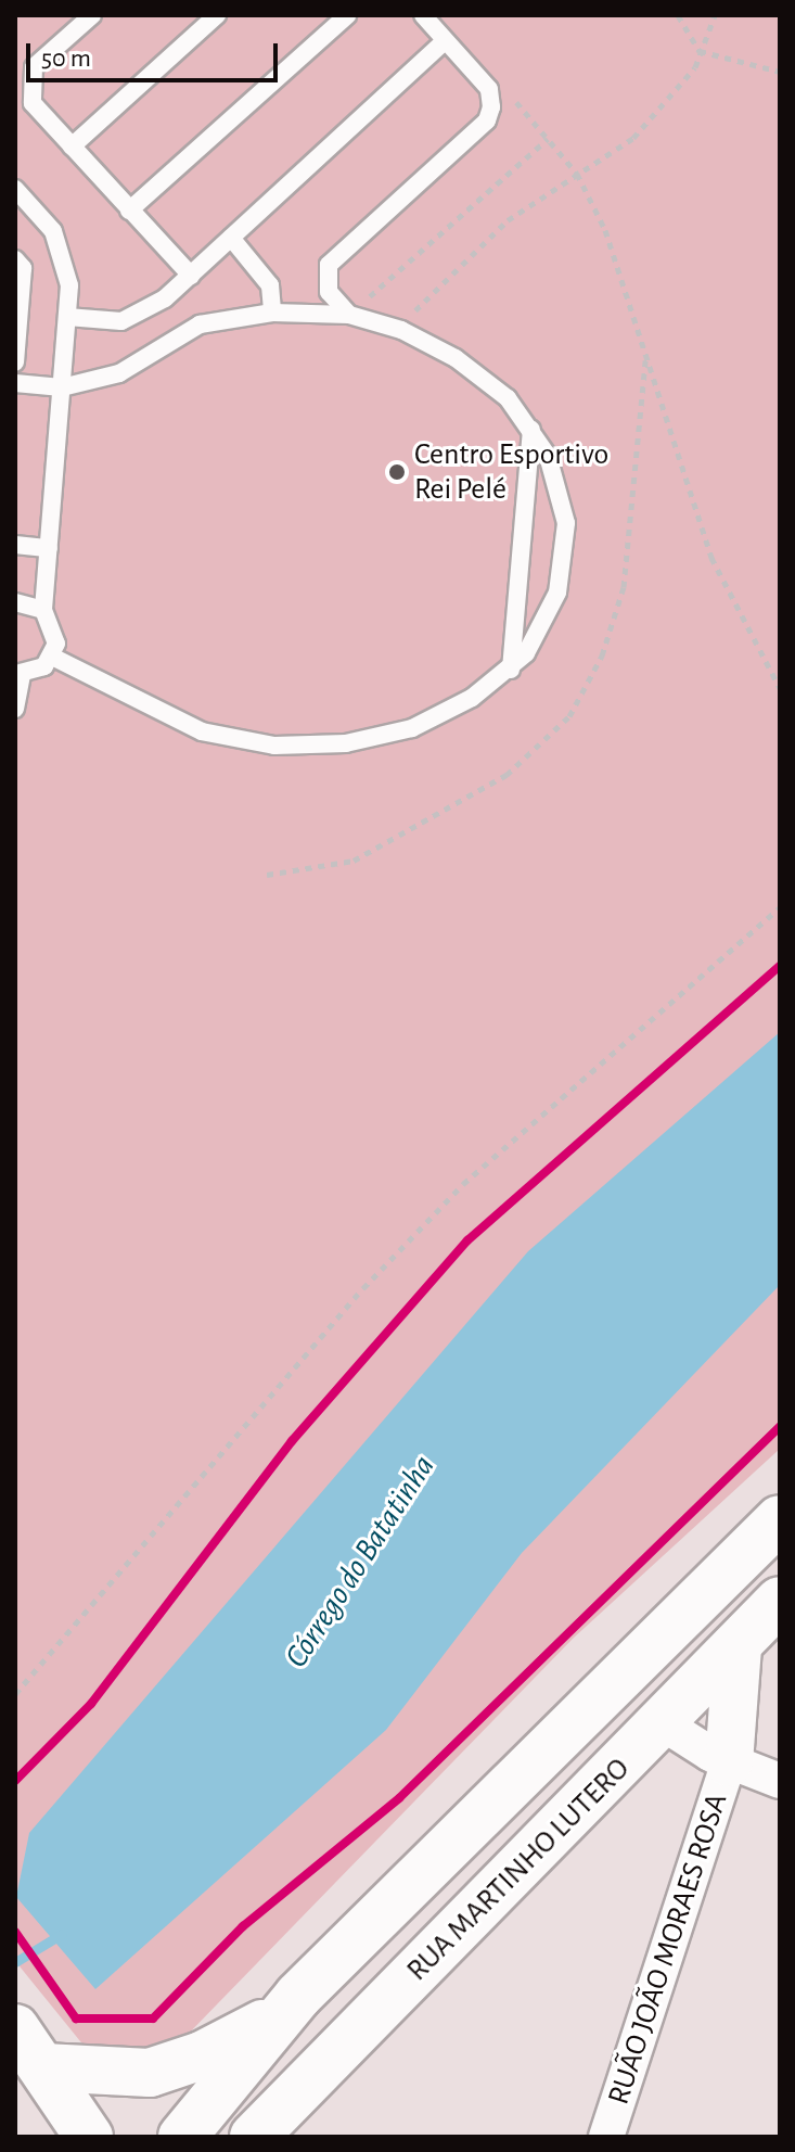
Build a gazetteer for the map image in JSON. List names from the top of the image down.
{
  "streets": {
    "main road": ["RUA MARTINHO LUTERO"],
    "street": ["RUÃO JOÃO MORAES ROSA"]
  },
  "water": ["Córrego do Batatinha"],
  "places": ["Centro Esportivo Rei Pelé"],
  "scale_bar": "50 m"
}
